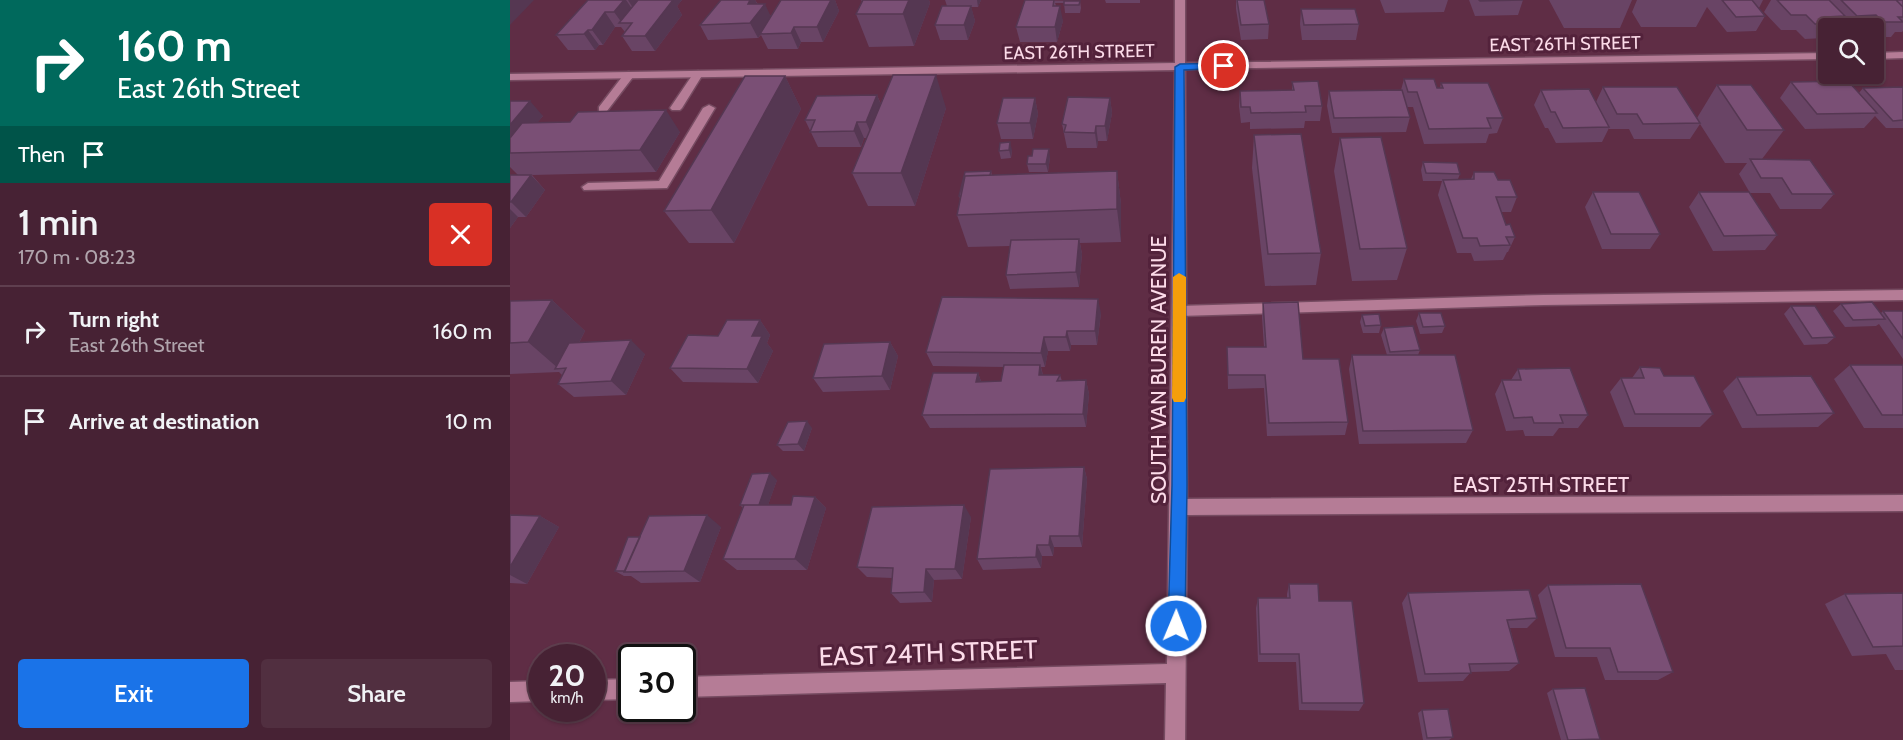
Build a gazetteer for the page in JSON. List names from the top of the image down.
{
  "streets": {
    "street": [
      "EAST 26TH STREET",
      "SOUTH VAN BUREN AVENUE",
      "EAST 25TH STREET",
      "EAST 24TH STREET"
    ]
  },
  "crossings": [
    ["EAST 26TH STREET", "SOUTH VAN BUREN AVENUE"],
    ["SOUTH VAN BUREN AVENUE", "EAST 25TH STREET"],
    ["SOUTH VAN BUREN AVENUE", "EAST 24TH STREET"]
  ],
  "page": {
    "turn": ["160 m", "East 26th Street"],
    "then": "Then",
    "heading": ["1 min", "170 m · 08:23"],
    "list": [
      {
        "name": "Turn right",
        "note": "East 26th Street",
        "value": "160 m"
      },
      {
        "name": "Arrive at destination",
        "value": "10 m"
      }
    ],
    "speed": "20 km/h",
    "limit": "30",
    "buttons": ["Exit", "Share"]
  }
}
